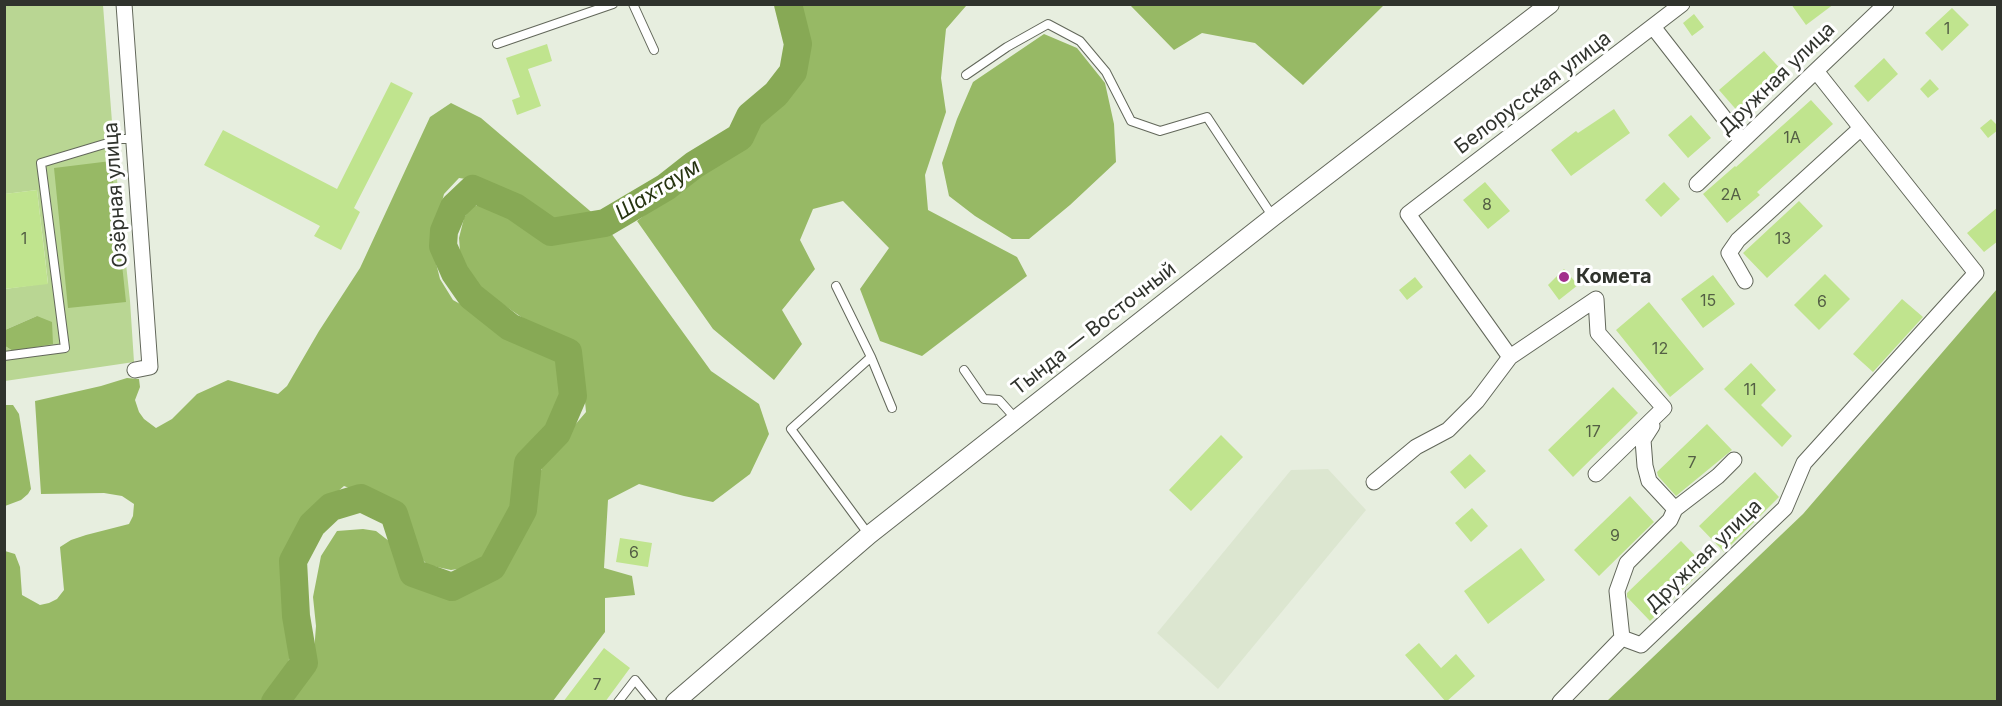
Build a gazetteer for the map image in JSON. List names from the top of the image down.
{
  "streets": {
    "street": [
      "Дружная улица",
      "Белорусская улица",
      "Озёрная улица",
      "Тында — Восточный"
    ]
  },
  "water": ["Шахтаум"],
  "places": ["Комета"],
  "house_numbers": [
    "1",
    "1А",
    "2А",
    "8",
    "1",
    "13",
    "15",
    "6",
    "12",
    "11",
    "17",
    "7",
    "9",
    "6",
    "7"
  ]
}
